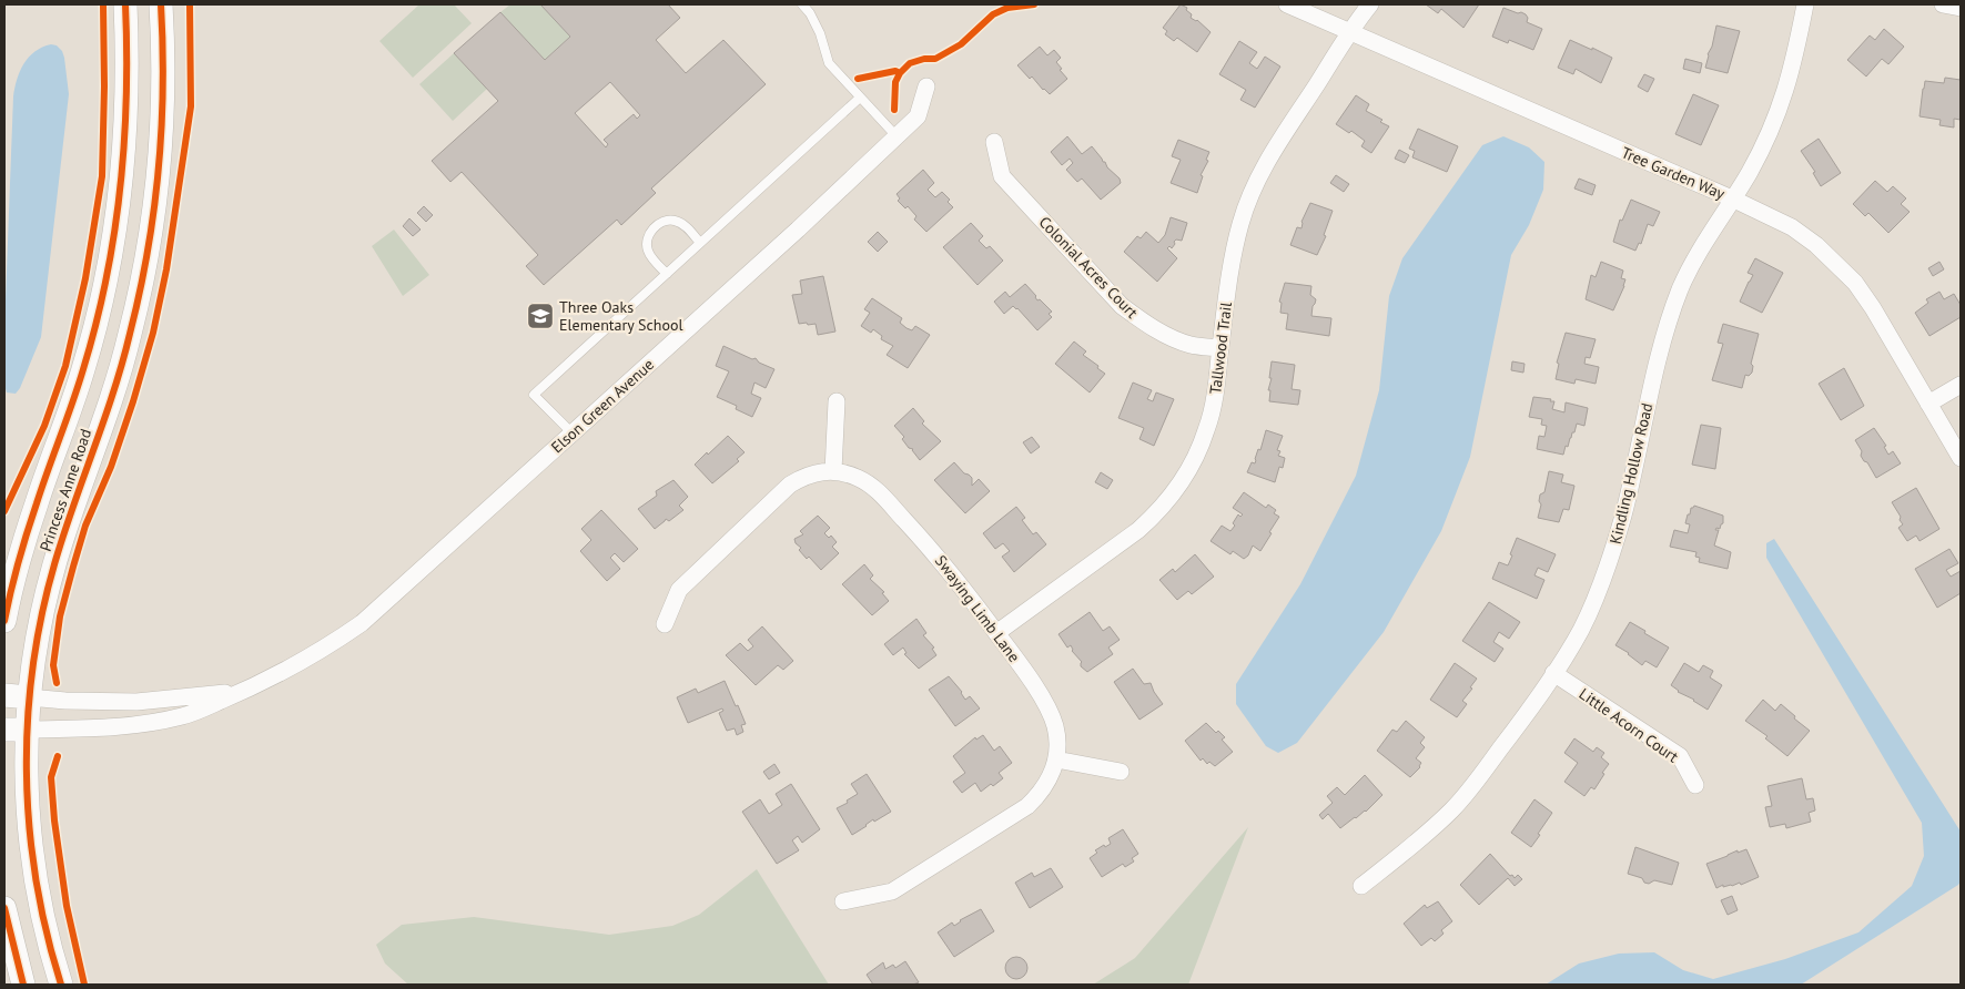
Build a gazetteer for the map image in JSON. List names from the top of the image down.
{
  "streets": {
    "main road": ["Elson Green Avenue", "Princess Anne Road"],
    "street": [
      "Tree Garden Way",
      "Colonial Acres Court",
      "Tallwood Trail",
      "Kindling Hollow Road",
      "Swaying Limb Lane",
      "Little Acorn Court"
    ]
  },
  "crossings": [
    ["Tree Garden Way", "Tallwood Trail"],
    ["Tree Garden Way", "Kindling Hollow Road"],
    ["Colonial Acres Court", "Tallwood Trail"],
    ["Tallwood Trail", "Swaying Limb Lane"],
    ["Elson Green Avenue", "Princess Anne Road"],
    ["Kindling Hollow Road", "Little Acorn Court"]
  ],
  "places": {
    "school or university": ["Three Oaks Elementary School"]
  }
}
